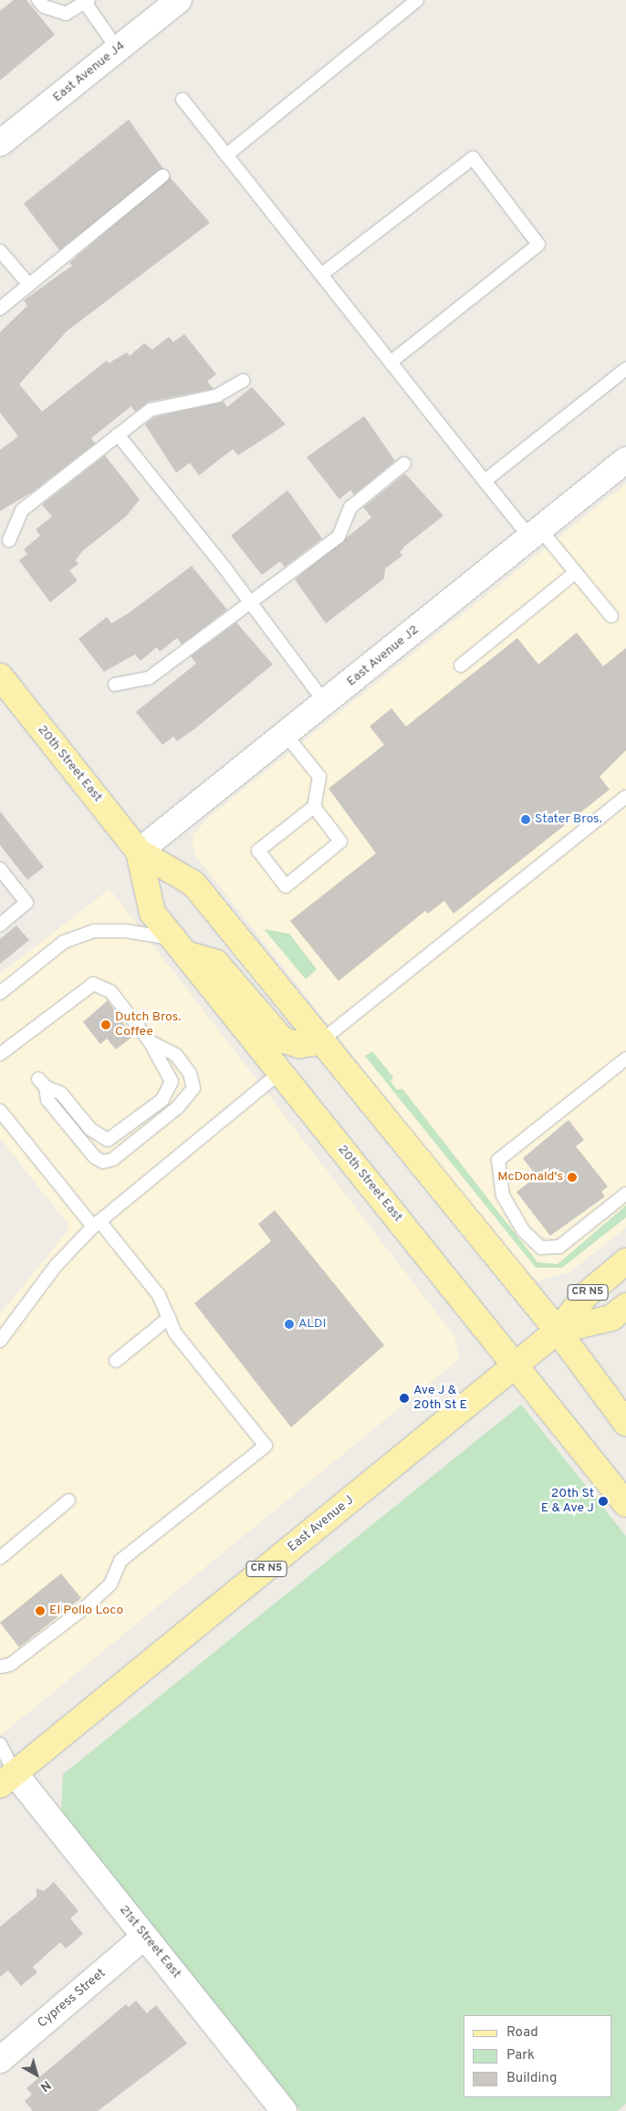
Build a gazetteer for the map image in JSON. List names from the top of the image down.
{
  "streets": {
    "main road": ["20th Street East", "CR N5", "East Avenue J"],
    "street": [
      "East Avenue J4",
      "East Avenue J2",
      "21st Street East",
      "Cypress Street"
    ]
  },
  "crossings": [
    ["East Avenue J2", "20th Street East"],
    ["20th Street East", "East Avenue J"],
    ["East Avenue J", "21st Street East"],
    ["21st Street East", "Cypress Street"]
  ],
  "places": [
    "Stater Bros.",
    "Dutch Bros. Coffee",
    "McDonald's",
    "ALDI",
    "Ave J & 20th St E",
    "20th St E & Ave J",
    "El Pollo Loco"
  ],
  "legend": ["Road", "Park", "Building"],
  "north": "bottom right"
}
